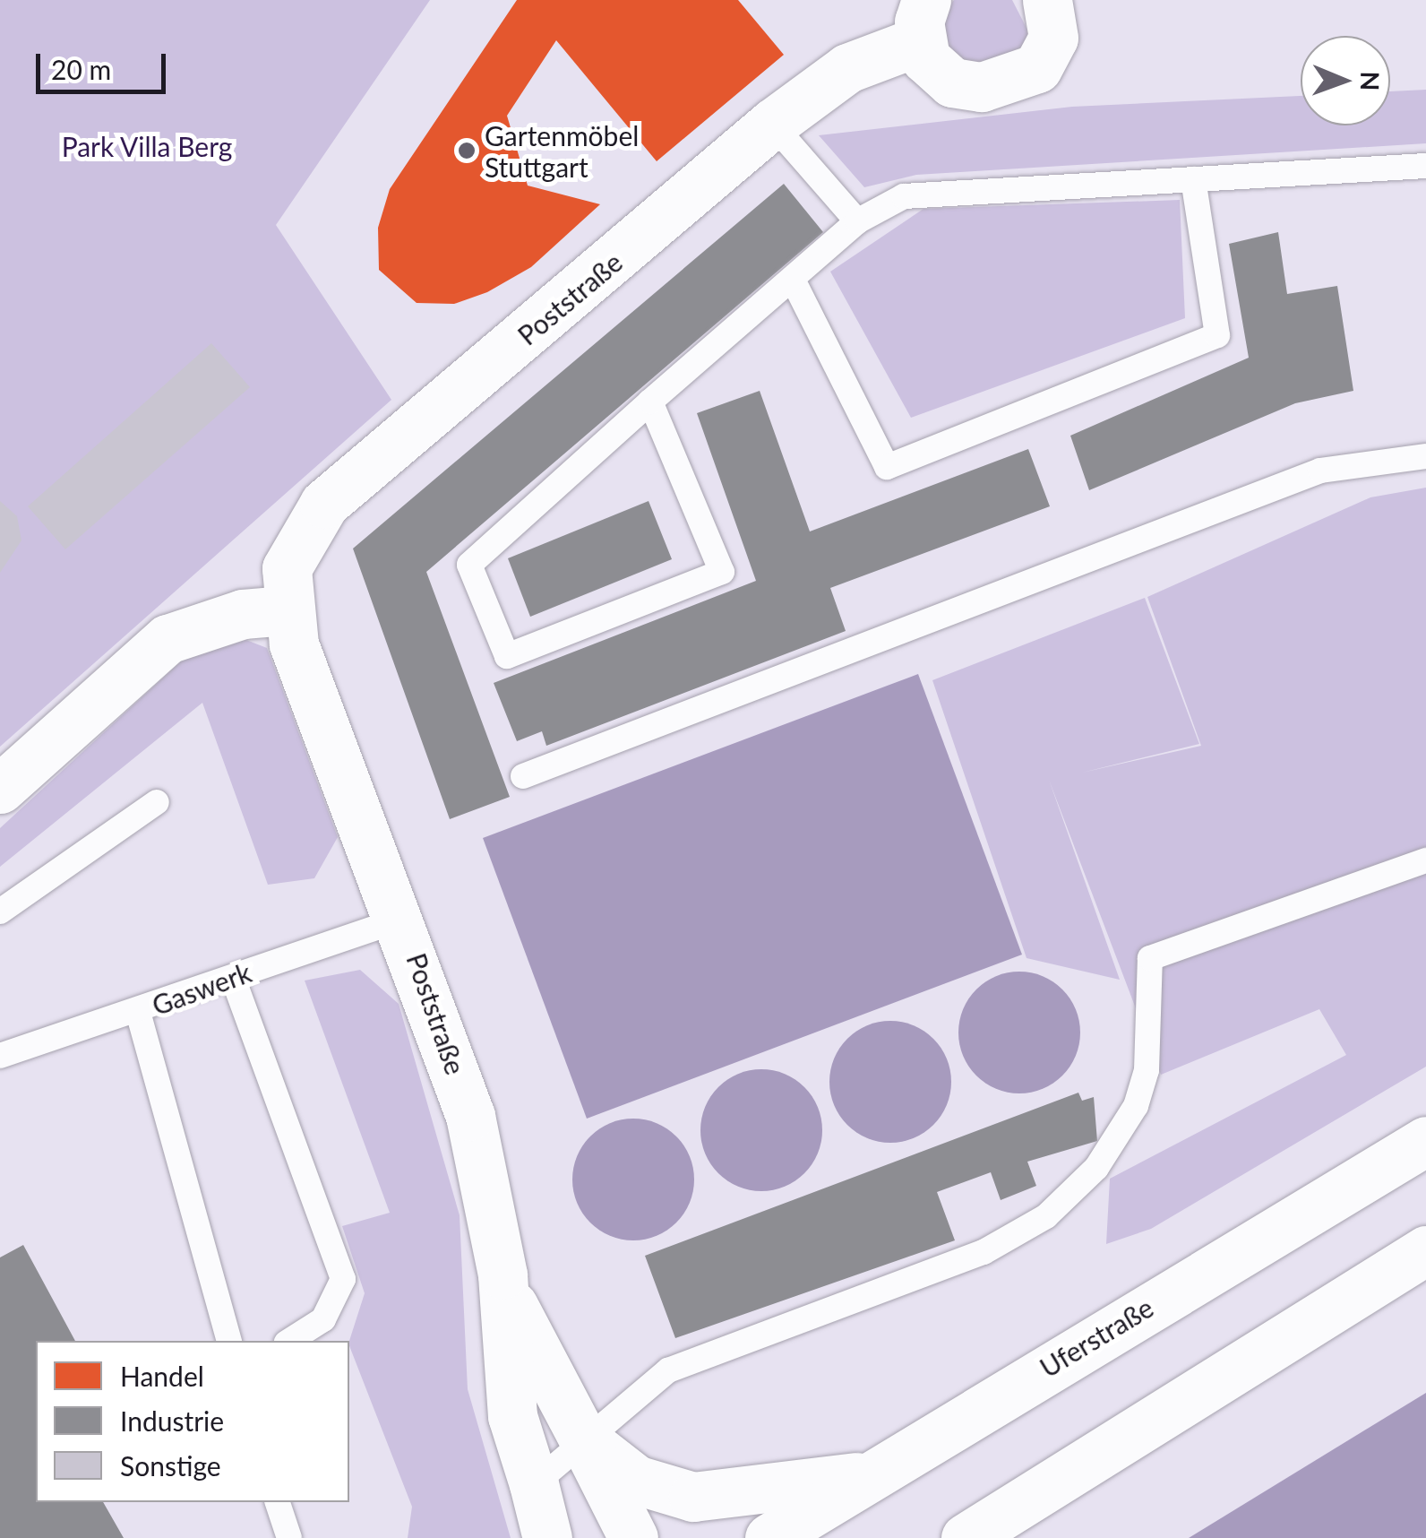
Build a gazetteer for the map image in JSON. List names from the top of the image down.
{
  "streets": {
    "main road": ["Poststraße", "Uferstraße"],
    "lane": ["Gaswerk"]
  },
  "crossings": [
    ["Poststraße", "Gaswerk"]
  ],
  "parks": ["Park Villa Berg"],
  "places": ["Gartenmöbel Stuttgart"],
  "legend": ["Handel", "Industrie", "Sonstige"],
  "scale_bar": "20 m",
  "north": "right"
}
